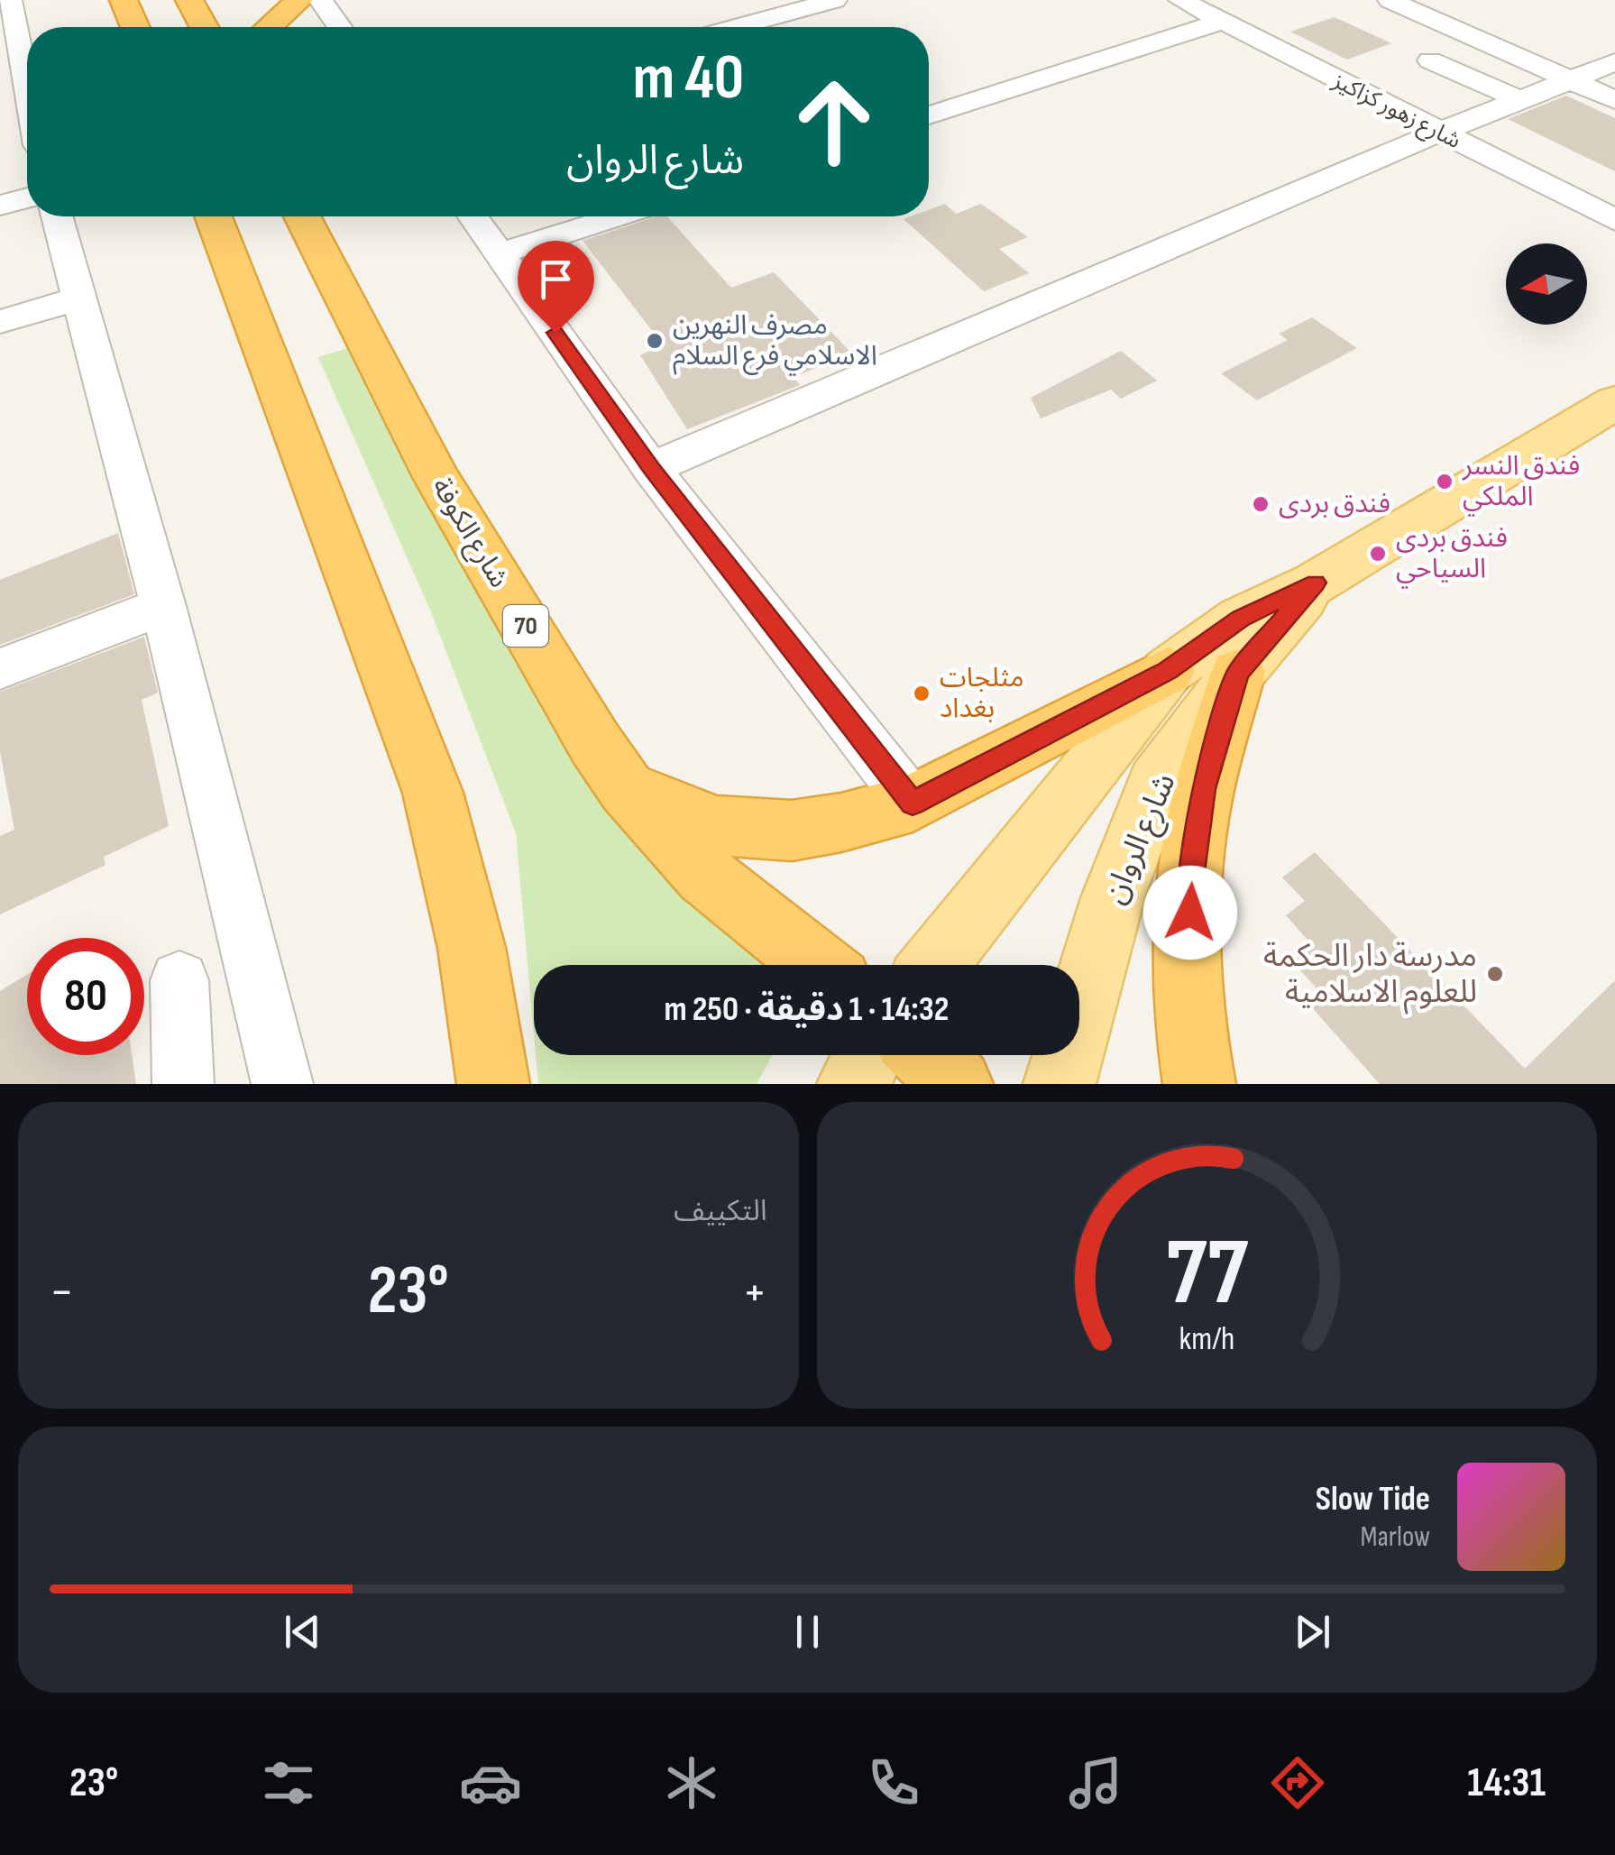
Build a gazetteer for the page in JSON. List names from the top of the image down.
{
  "streets": {
    "highway": ["شارع الكوفة", "70"],
    "main road": ["شارع الروان"],
    "street": ["شارع زهور كزاكيز"]
  },
  "places": [
    "مصرف النهرين الاسلامي فرع السلام",
    "فندق النسر الملكي",
    "فندق بردى",
    "فندق بردى السياحي",
    "مثلجات بغداد",
    "مدرسة دار الحكمة للعلوم الاسلامية"
  ],
  "north": "left",
  "page": {
    "turn": ["40 m", "شارع الروان"],
    "limit": "80",
    "trip": "14:32 · 1 دقيقة · 250 m",
    "tile": "التكييف",
    "heat": ["−", "23°", "+"],
    "song": ["Slow Tide", "Marlow"],
    "tabs": ["14:31", "23°"],
    "gauge": ["77", "km/h"]
  }
}
